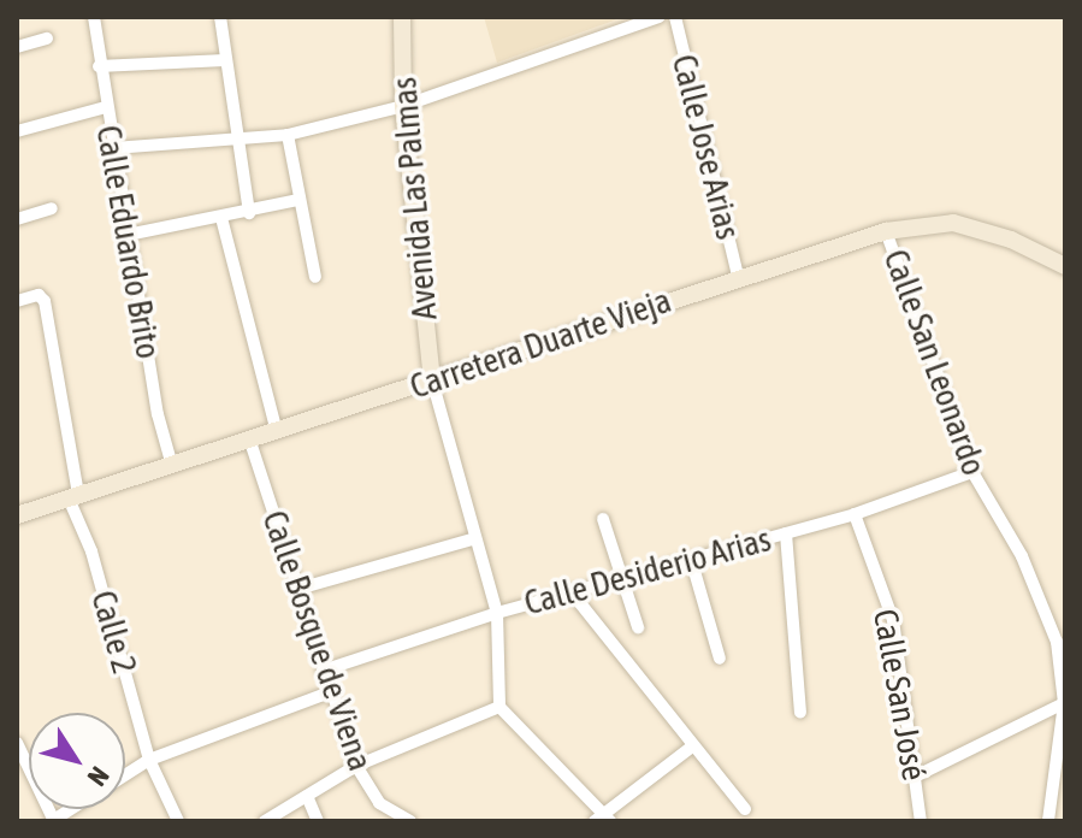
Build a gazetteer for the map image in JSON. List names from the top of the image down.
{
  "streets": {
    "main road": ["Avenida Las Palmas", "Carretera Duarte Vieja"],
    "street": [
      "Calle Jose Arias",
      "Calle Eduardo Brito",
      "Calle San Leonardo",
      "Calle Desiderio Arias",
      "Calle 2",
      "Calle Bosque de Viena",
      "Calle San José"
    ]
  },
  "crossings": [
    ["Calle Jose Arias", "Carretera Duarte Vieja"],
    ["Avenida Las Palmas", "Carretera Duarte Vieja"],
    ["Calle Eduardo Brito", "Carretera Duarte Vieja"],
    ["Carretera Duarte Vieja", "Calle San Leonardo"],
    ["Carretera Duarte Vieja", "Calle 2"],
    ["Carretera Duarte Vieja", "Calle Bosque de Viena"],
    ["Calle San Leonardo", "Calle Desiderio Arias"],
    ["Calle Desiderio Arias", "Calle Bosque de Viena"],
    ["Calle Desiderio Arias", "Calle San José"]
  ],
  "north": "bottom right"
}
